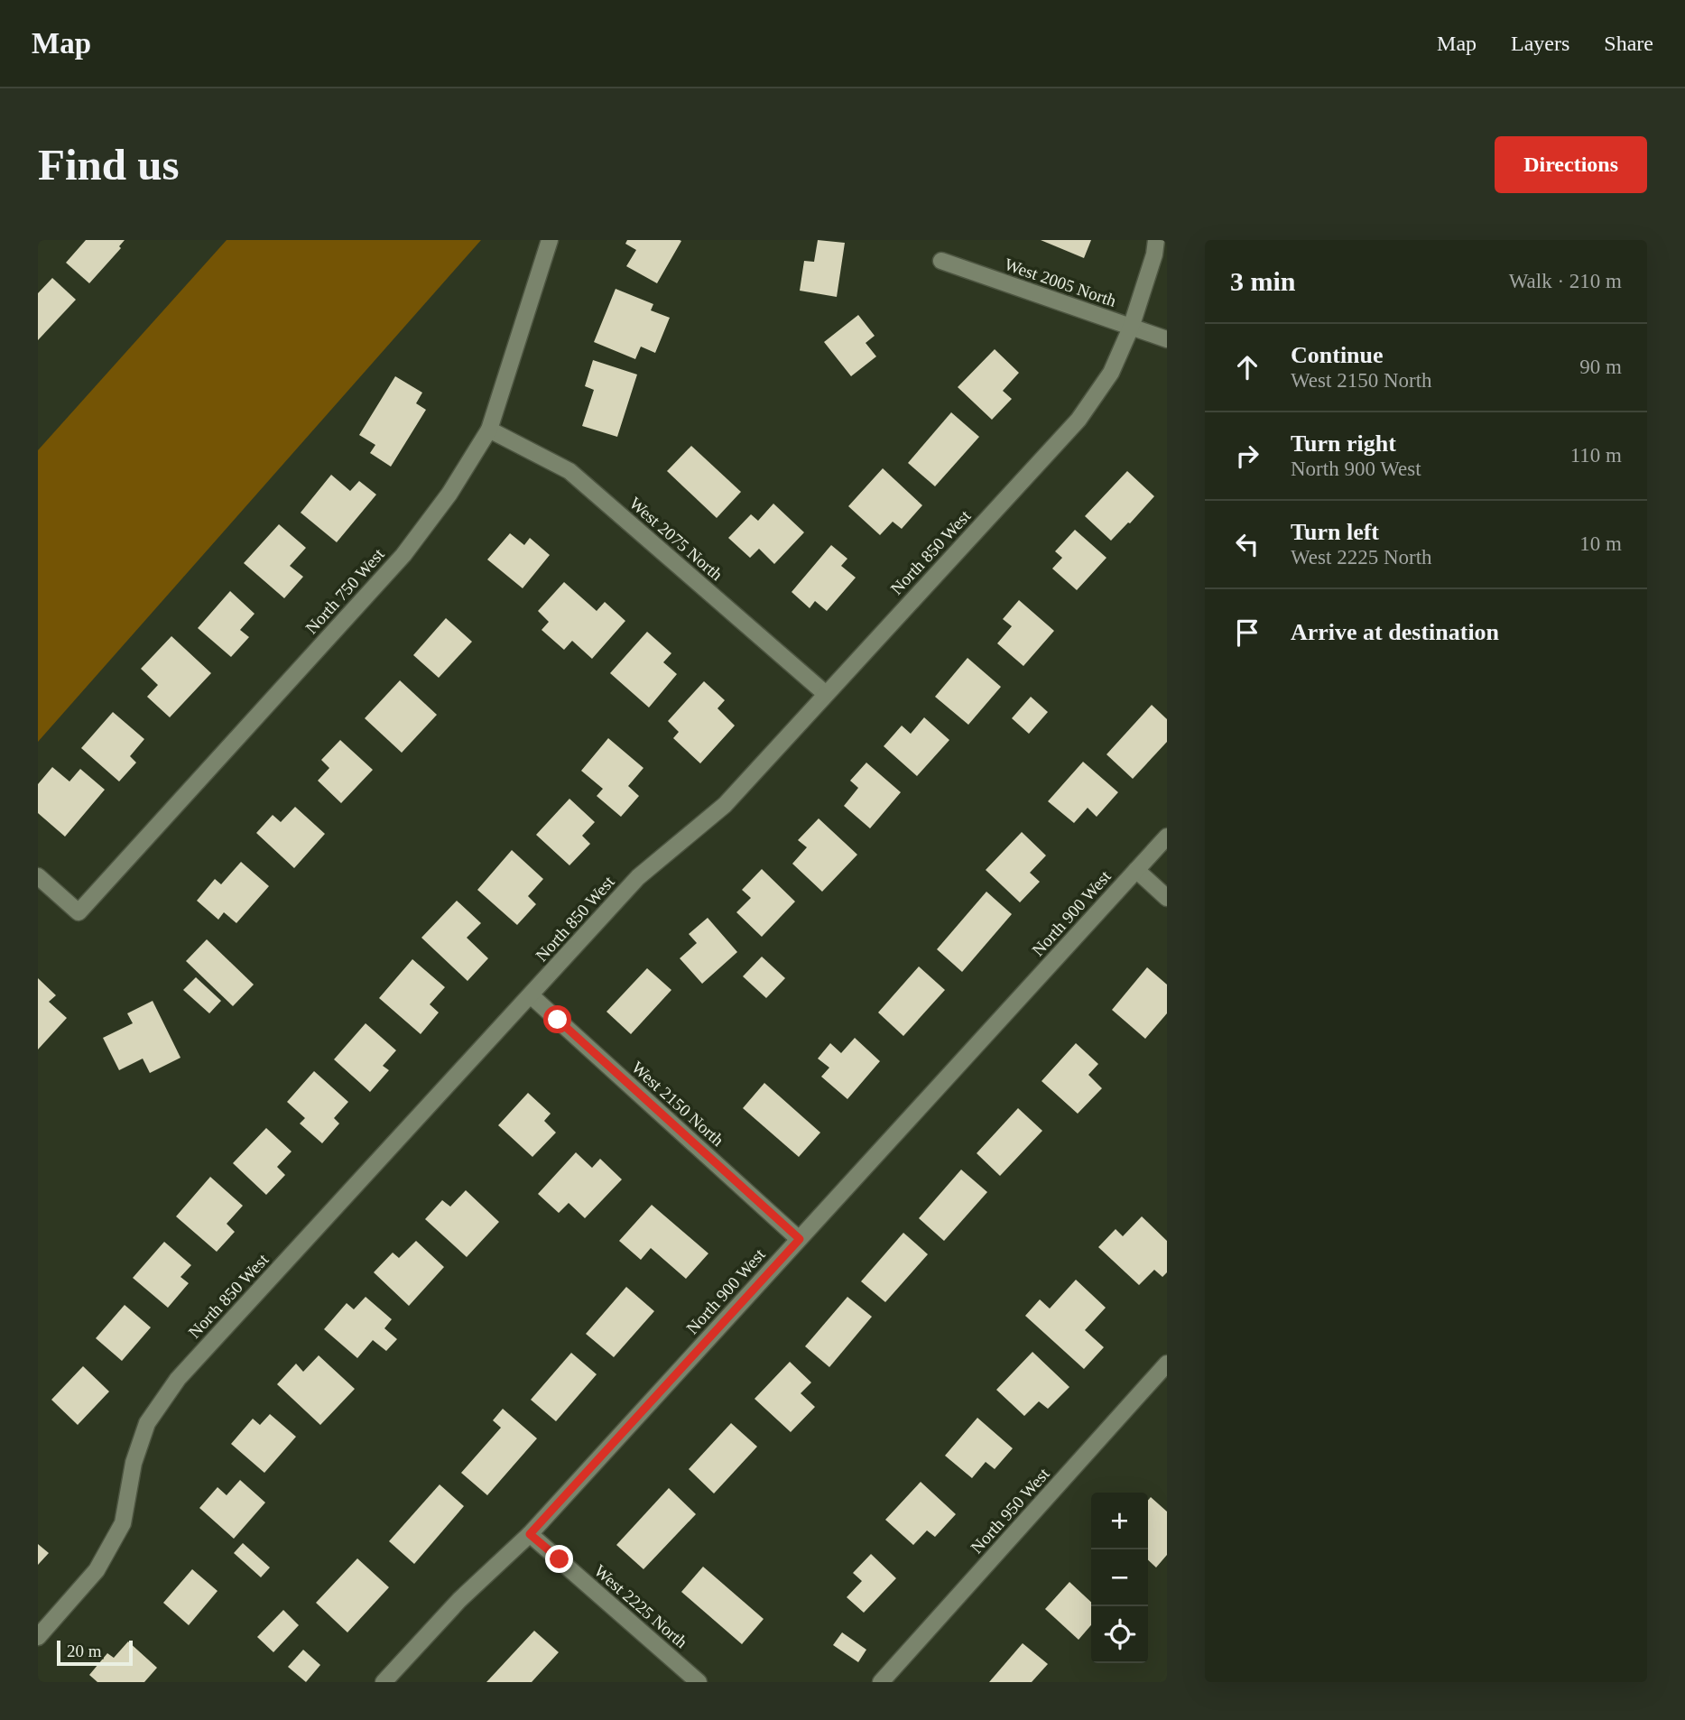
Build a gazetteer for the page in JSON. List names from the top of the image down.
{
  "streets": {
    "street": [
      "West 2005 North",
      "West 2075 North",
      "North 850 West",
      "North 750 West",
      "North 900 West",
      "West 2150 North",
      "North 950 West",
      "West 2225 North"
    ]
  },
  "crossings": [
    ["West 2005 North", "North 850 West"],
    ["West 2075 North", "North 850 West"],
    ["West 2075 North", "North 750 West"],
    ["North 850 West", "West 2150 North"],
    ["North 900 West", "West 2150 North"],
    ["North 900 West", "West 2225 North"]
  ],
  "scale_bar": "20 m",
  "page": {
    "header": "Map",
    "nav": ["Map", "Layers", "Share"],
    "buttons": "Directions",
    "title": "Find us",
    "heading": ["3 min", "Walk · 210 m"],
    "list": [
      ["Continue", "West 2150 North", "90 m"],
      ["Turn right", "North 900 West", "110 m"],
      ["Turn left", "West 2225 North", "10 m"],
      "Arrive at destination"
    ],
    "map_buttons": ["+", "−"],
    "scale": "20 m"
  }
}
